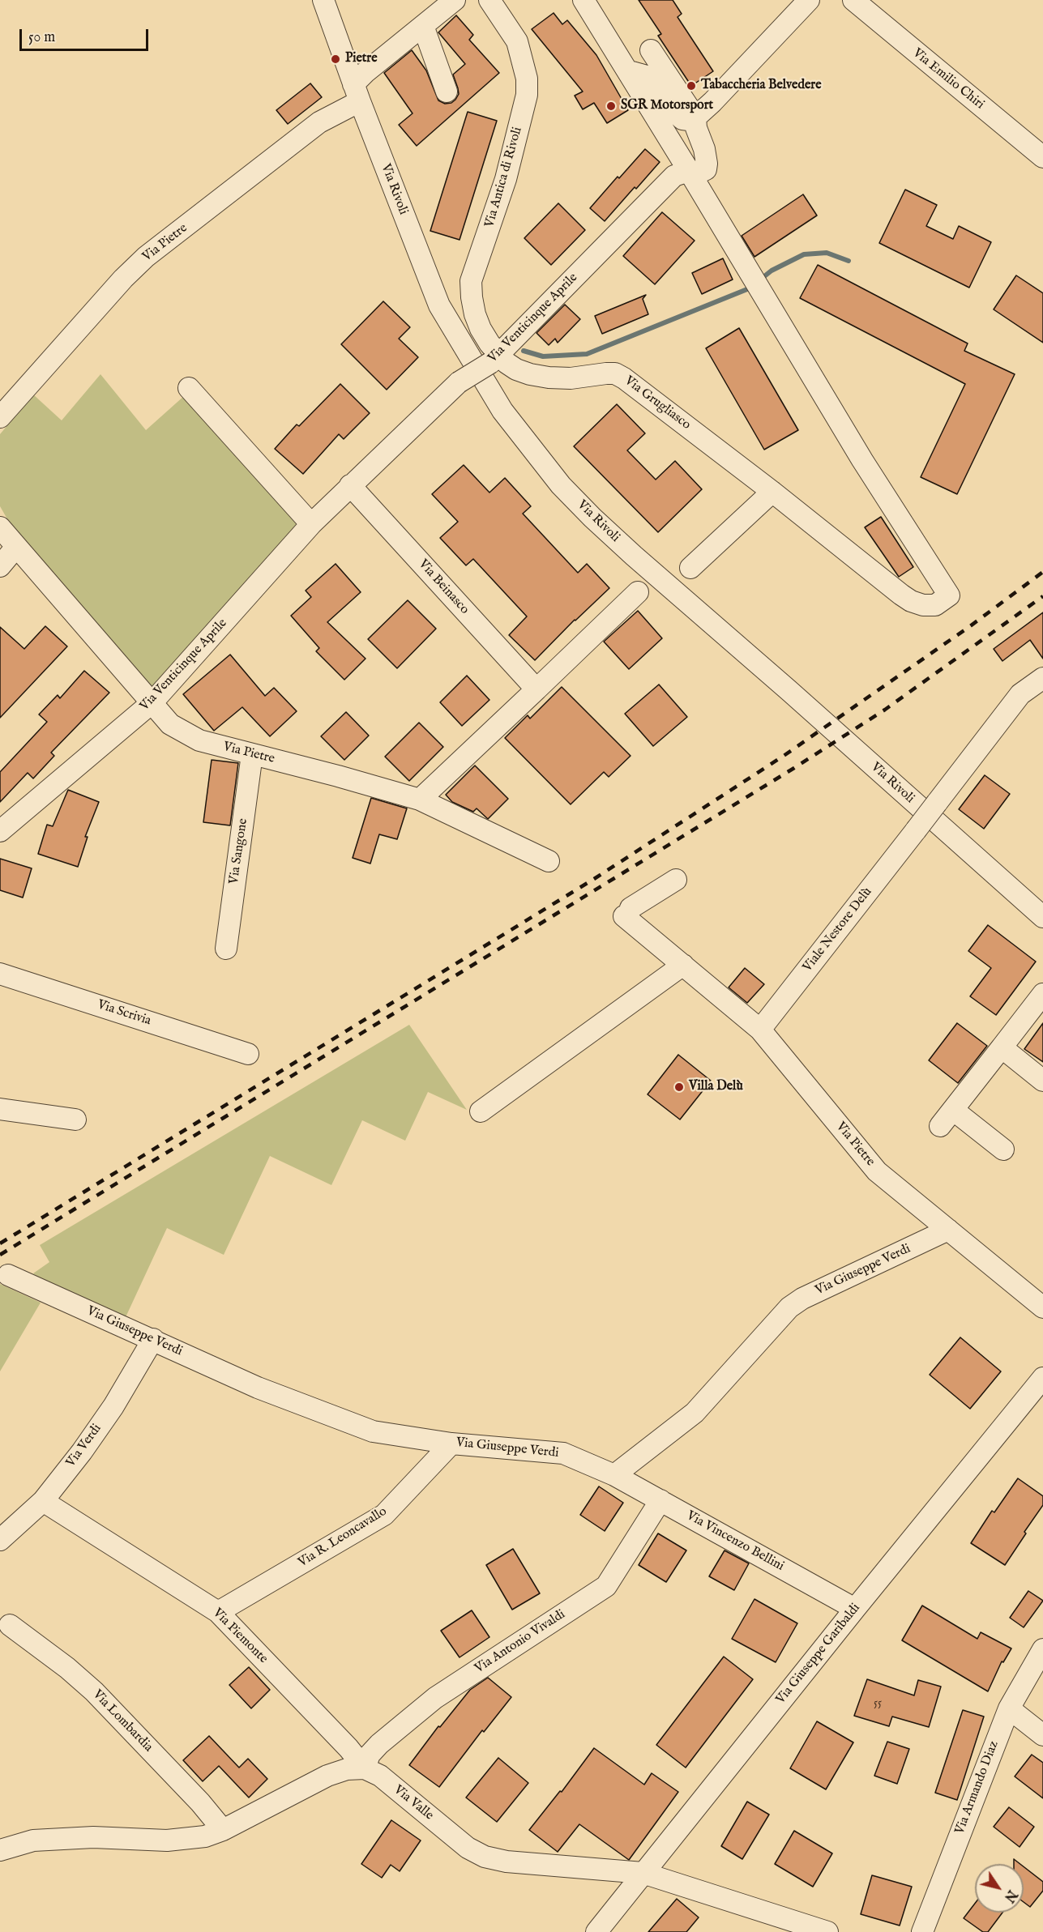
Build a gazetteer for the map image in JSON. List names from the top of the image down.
{
  "streets": {
    "street": [
      "Via Emilio Chiri",
      "Via Antica di Rivoli",
      "Via Rivoli",
      "Via Pietre",
      "Via Venticinque Aprile",
      "Via Grugliasco",
      "Via Beinasco",
      "Via Sangone",
      "Viale Nestore Delù",
      "Via Scrivia",
      "Via Giuseppe Verdi",
      "Via Verdi",
      "Via R. Leoncavallo",
      "Via Vincenzo Bellini",
      "Via Piemonte",
      "Via Antonio Vivaldi",
      "Via Giuseppe Garibaldi",
      "Via Lombardia",
      "Via Armando Diaz",
      "Via Valle"
    ]
  },
  "crossings": [
    ["Via Antica di Rivoli", "Via Venticinque Aprile"],
    ["Via Antica di Rivoli", "Via Grugliasco"],
    ["Via Rivoli", "Via Pietre"],
    ["Via Pietre", "Via Venticinque Aprile"],
    ["Via Pietre", "Via Sangone"],
    ["Via Pietre", "Viale Nestore Delù"],
    ["Via Pietre", "Via Giuseppe Verdi"],
    ["Via Venticinque Aprile", "Via Grugliasco"],
    ["Via Venticinque Aprile", "Via Beinasco"],
    ["Via Giuseppe Verdi", "Via Verdi"],
    ["Via Giuseppe Verdi", "Via R. Leoncavallo"],
    ["Via Giuseppe Verdi", "Via Vincenzo Bellini"],
    ["Via Verdi", "Via Piemonte"],
    ["Via R. Leoncavallo", "Via Piemonte"],
    ["Via Vincenzo Bellini", "Via Antonio Vivaldi"],
    ["Via Vincenzo Bellini", "Via Giuseppe Garibaldi"],
    ["Via Piemonte", "Via Antonio Vivaldi"],
    ["Via Piemonte", "Via Valle"],
    ["Via Antonio Vivaldi", "Via Valle"],
    ["Via Giuseppe Garibaldi", "Via Valle"]
  ],
  "places": [
    "Pietre",
    "Tabaccheria Belvedere",
    "SGR Motorsport",
    "Villa Delù"
  ],
  "house_numbers": ["55"],
  "scale_bar": "50 m",
  "north": "bottom right"
}
